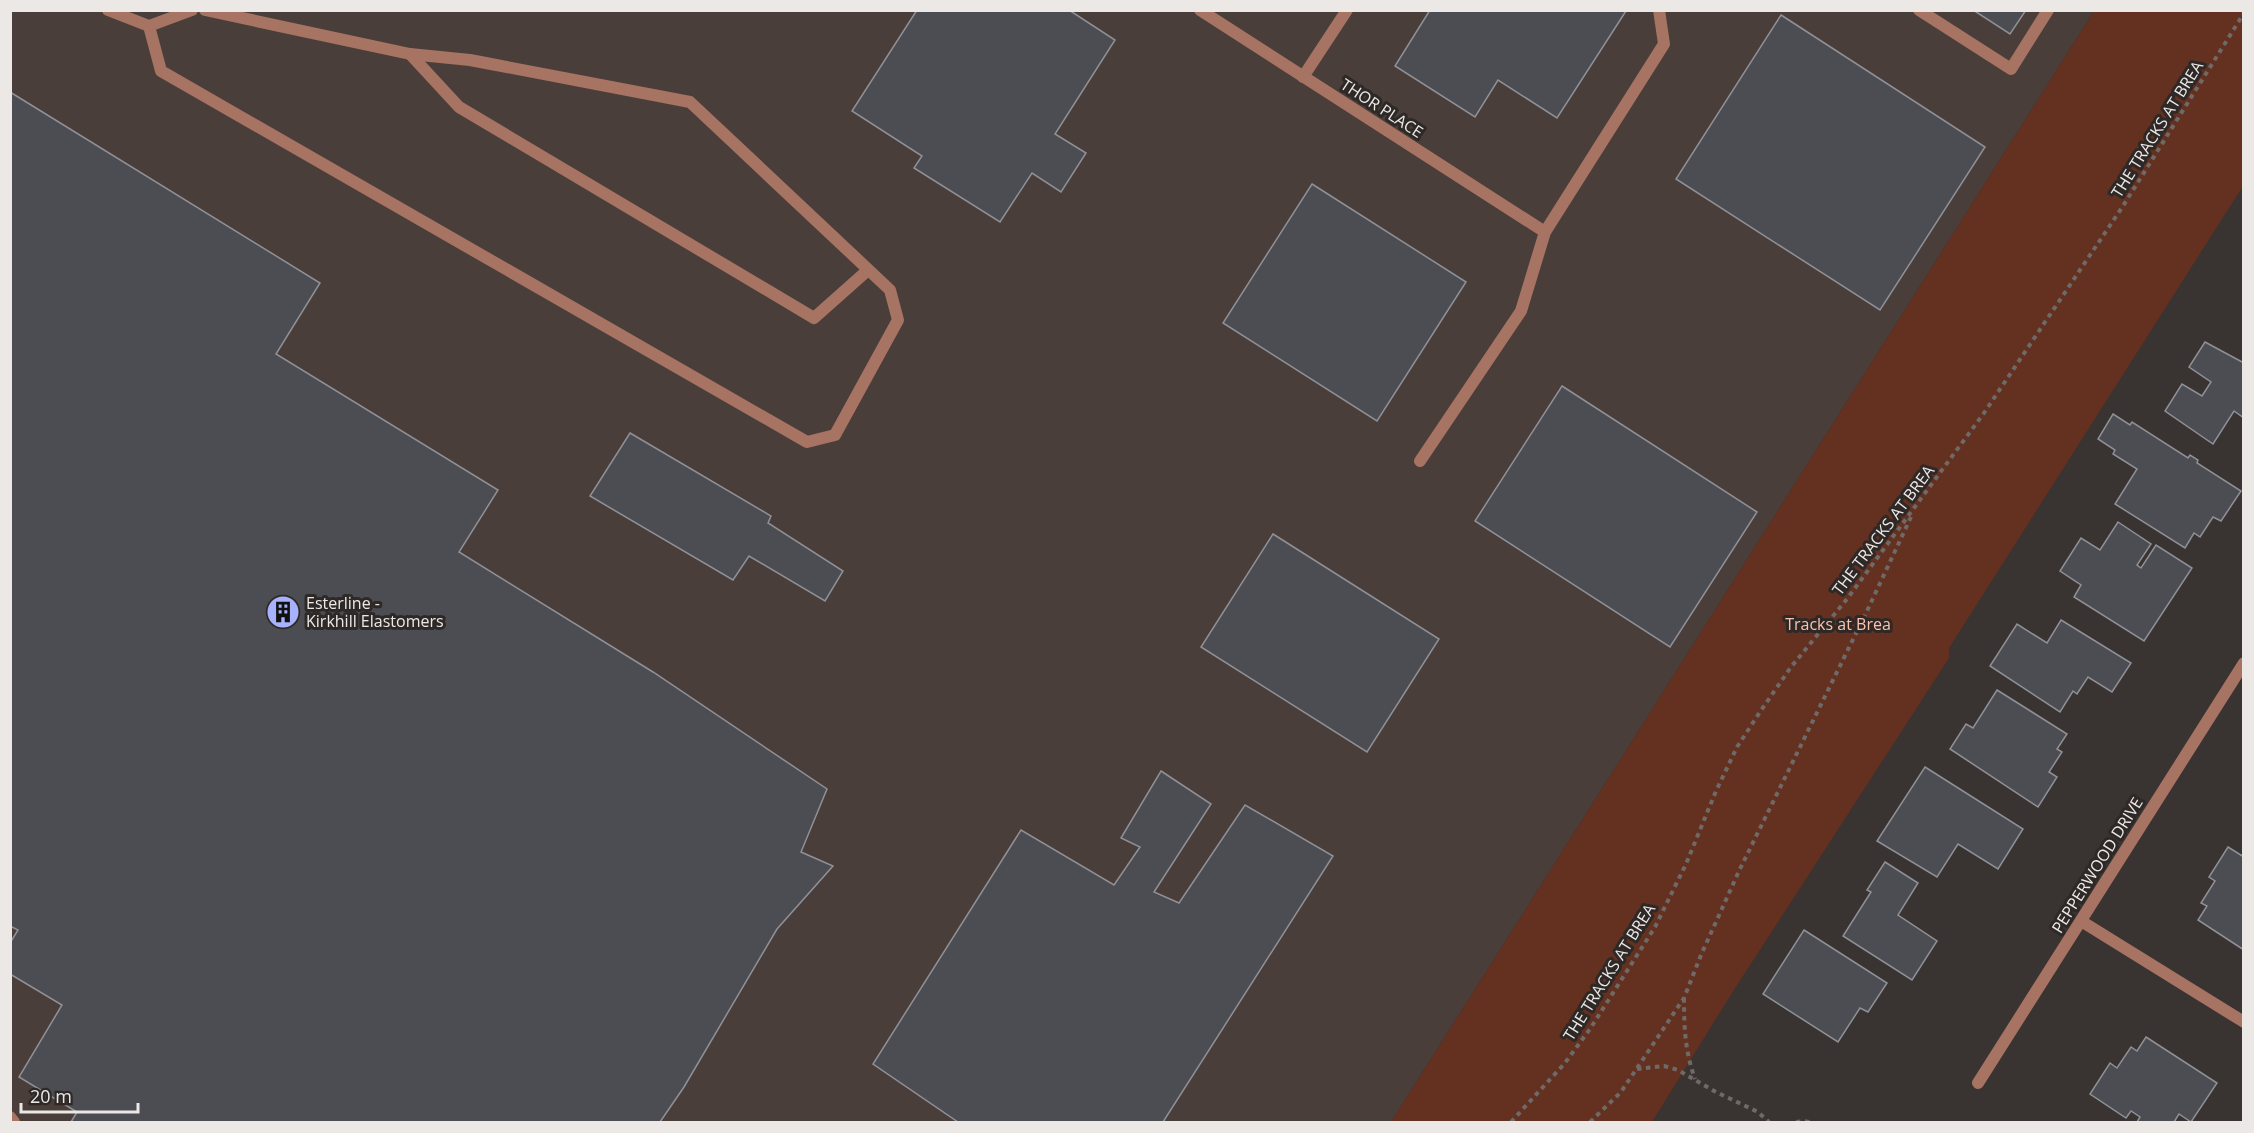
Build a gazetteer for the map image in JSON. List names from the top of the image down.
{
  "streets": {
    "street": ["THOR PLACE", "PEPPERWOOD DRIVE"],
    "path": ["THE TRACKS AT BREA"]
  },
  "parks": ["Tracks at Brea"],
  "places": {
    "building": ["Esterline - Kirkhill Elastomers"]
  },
  "scale_bar": "20 m"
}
